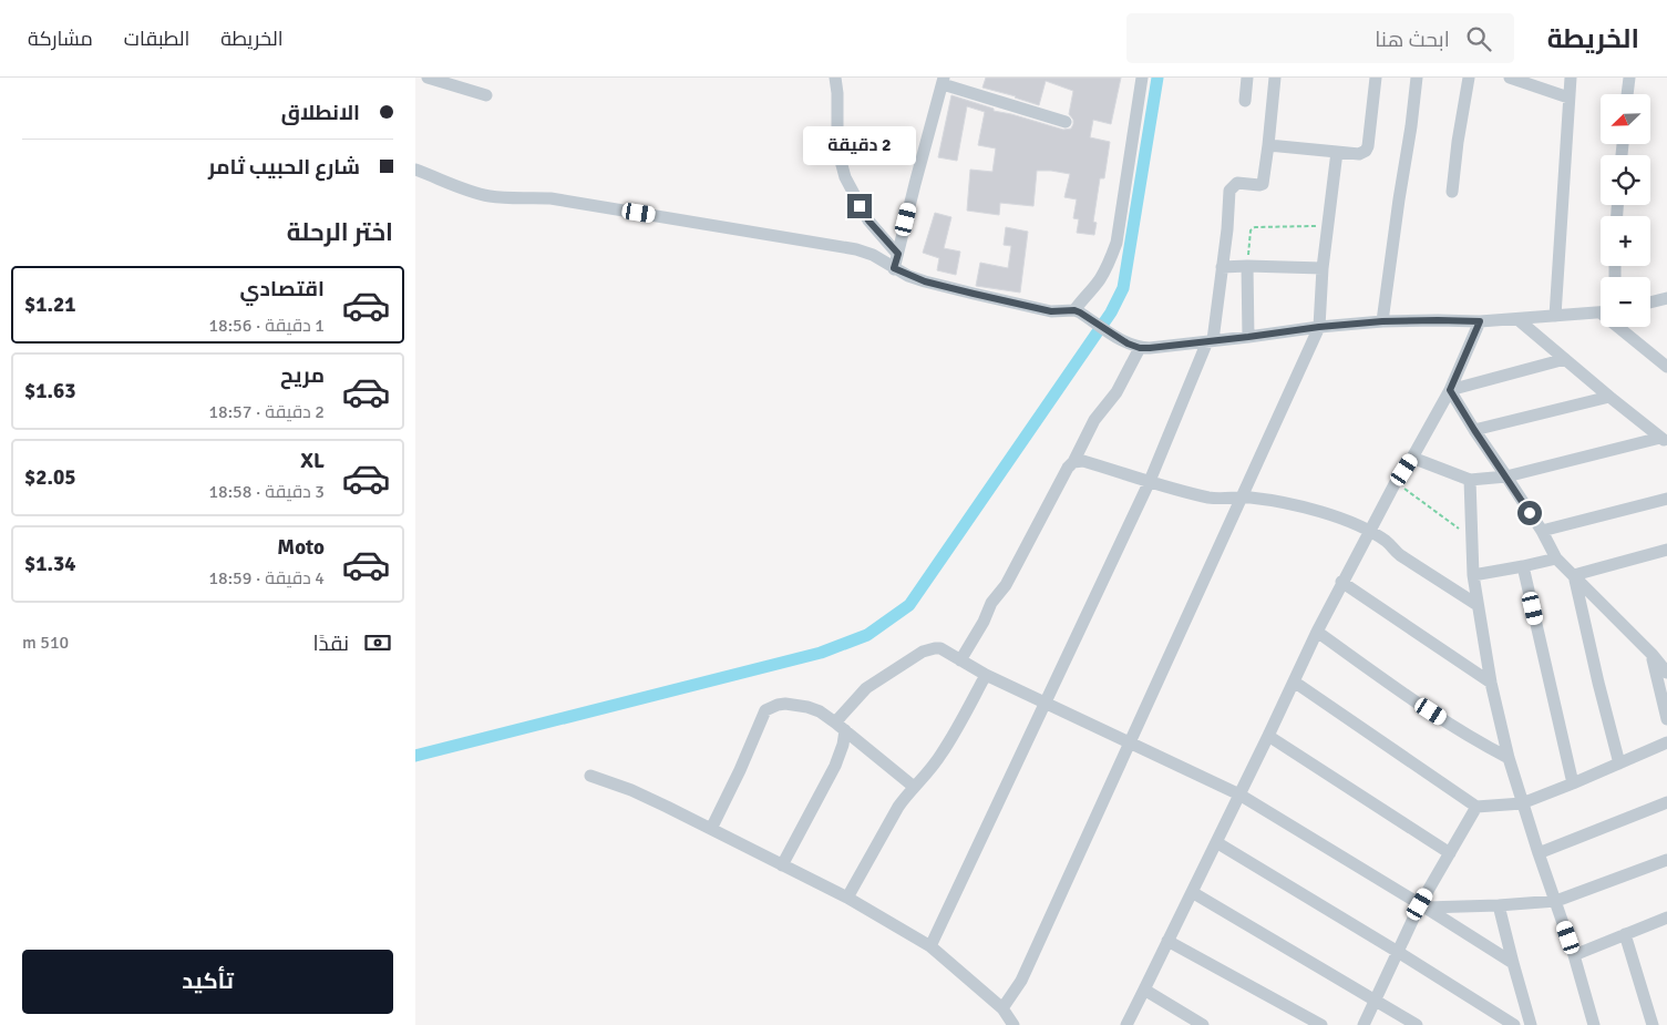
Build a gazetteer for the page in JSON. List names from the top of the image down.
{
  "north": "bottom left",
  "page": {
    "header": "الخريطة",
    "search": "ابحث هنا",
    "nav": ["الخريطة", "الطبقات", "مشاركة"],
    "banner": ["الانطلاق", "شارع الحبيب ثامر"],
    "map_buttons": ["+", "−"],
    "bubble": "2 دقيقة",
    "heading": "اختر الرحلة",
    "list": [
      {
        "name": "اقتصادي",
        "note": "1 دقيقة · 18:56",
        "value": "$1.21"
      },
      {
        "name": "مريح",
        "note": "2 دقيقة · 18:57",
        "value": "$1.63"
      },
      {
        "name": "XL",
        "note": "3 دقيقة · 18:58",
        "value": "$2.05"
      },
      {
        "name": "Moto",
        "note": "4 دقيقة · 18:59",
        "value": "$1.34"
      }
    ],
    "pay": ["نقدًا", "510 m"],
    "buttons": "تأكيد"
  }
}
